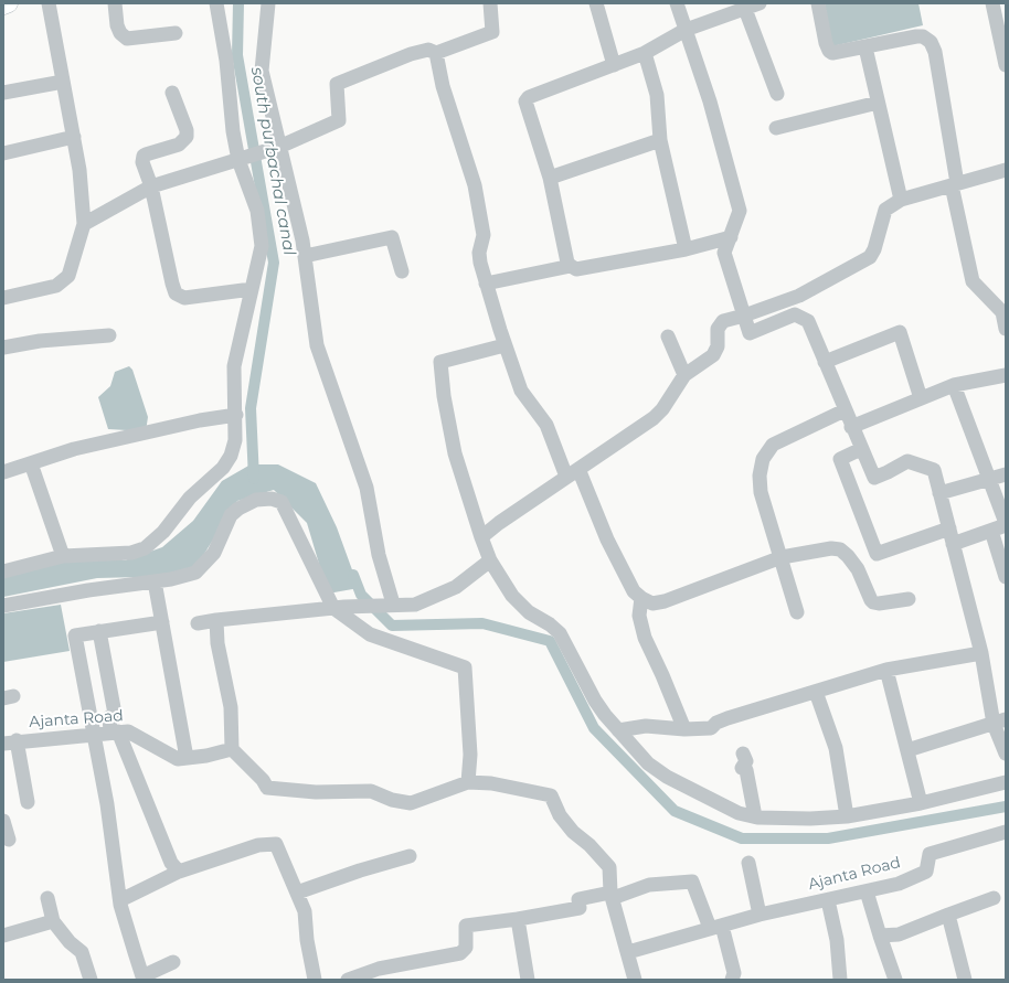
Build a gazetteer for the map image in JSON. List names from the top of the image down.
{
  "streets": {
    "street": ["Ajanta Road"]
  },
  "water": ["south purbachal canal"]
}
